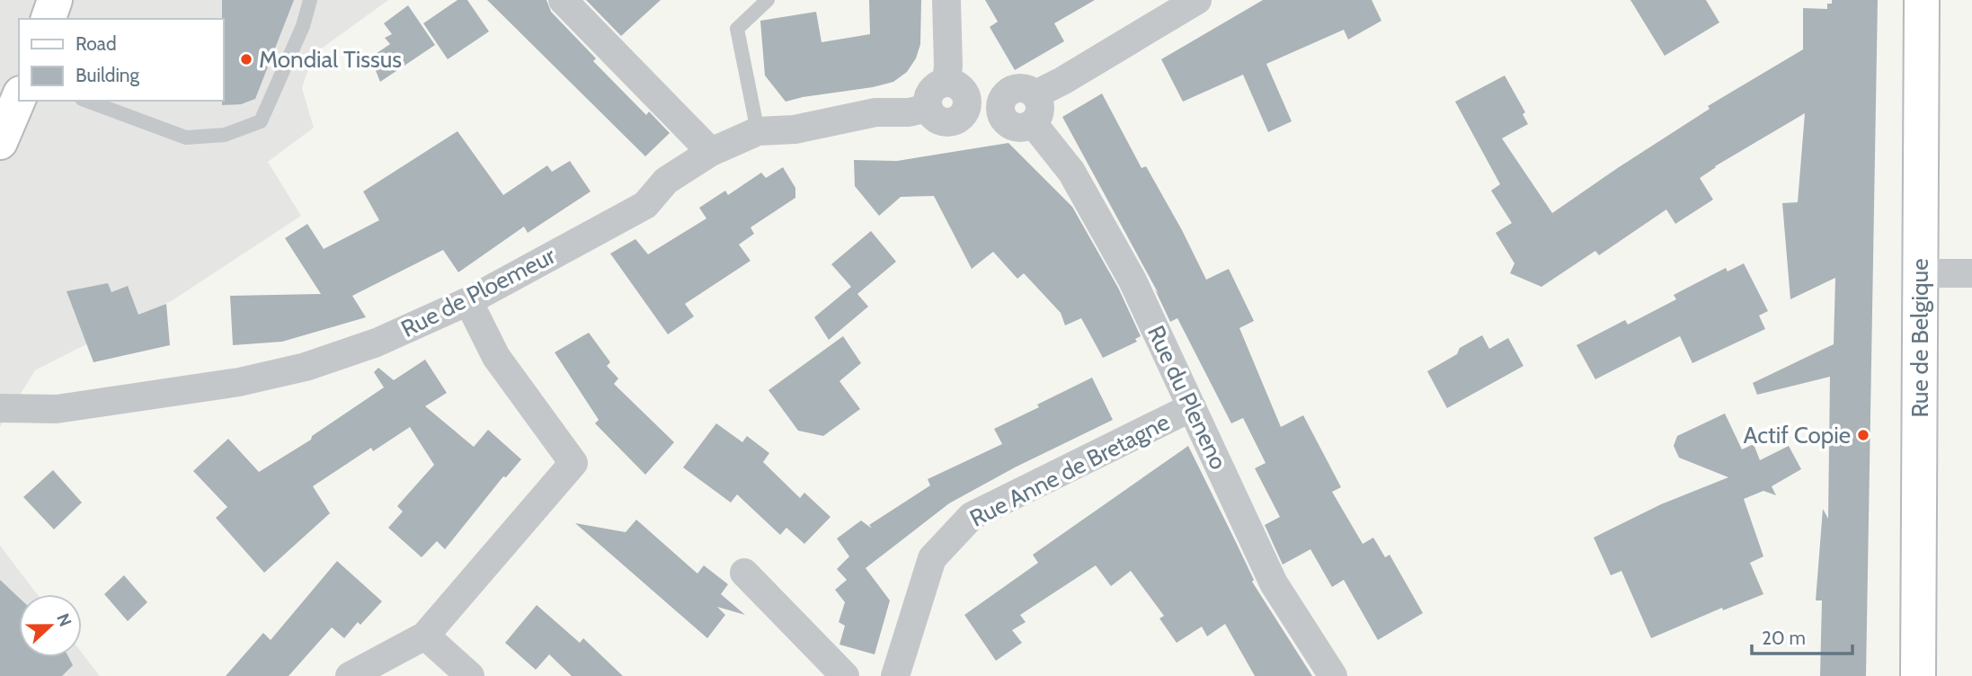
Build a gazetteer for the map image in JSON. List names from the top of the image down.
{
  "streets": {
    "main road": ["Rue de Belgique"],
    "street": ["Rue de Ploemeur", "Rue du Pleneno", "Rue Anne de Bretagne"]
  },
  "crossings": [
    ["Rue de Ploemeur", "Rue du Pleneno"],
    ["Rue du Pleneno", "Rue Anne de Bretagne"]
  ],
  "places": ["Mondial Tissus", "Actif Copie"],
  "legend": ["Road", "Building"],
  "scale_bar": "20 m",
  "north": "right"
}
